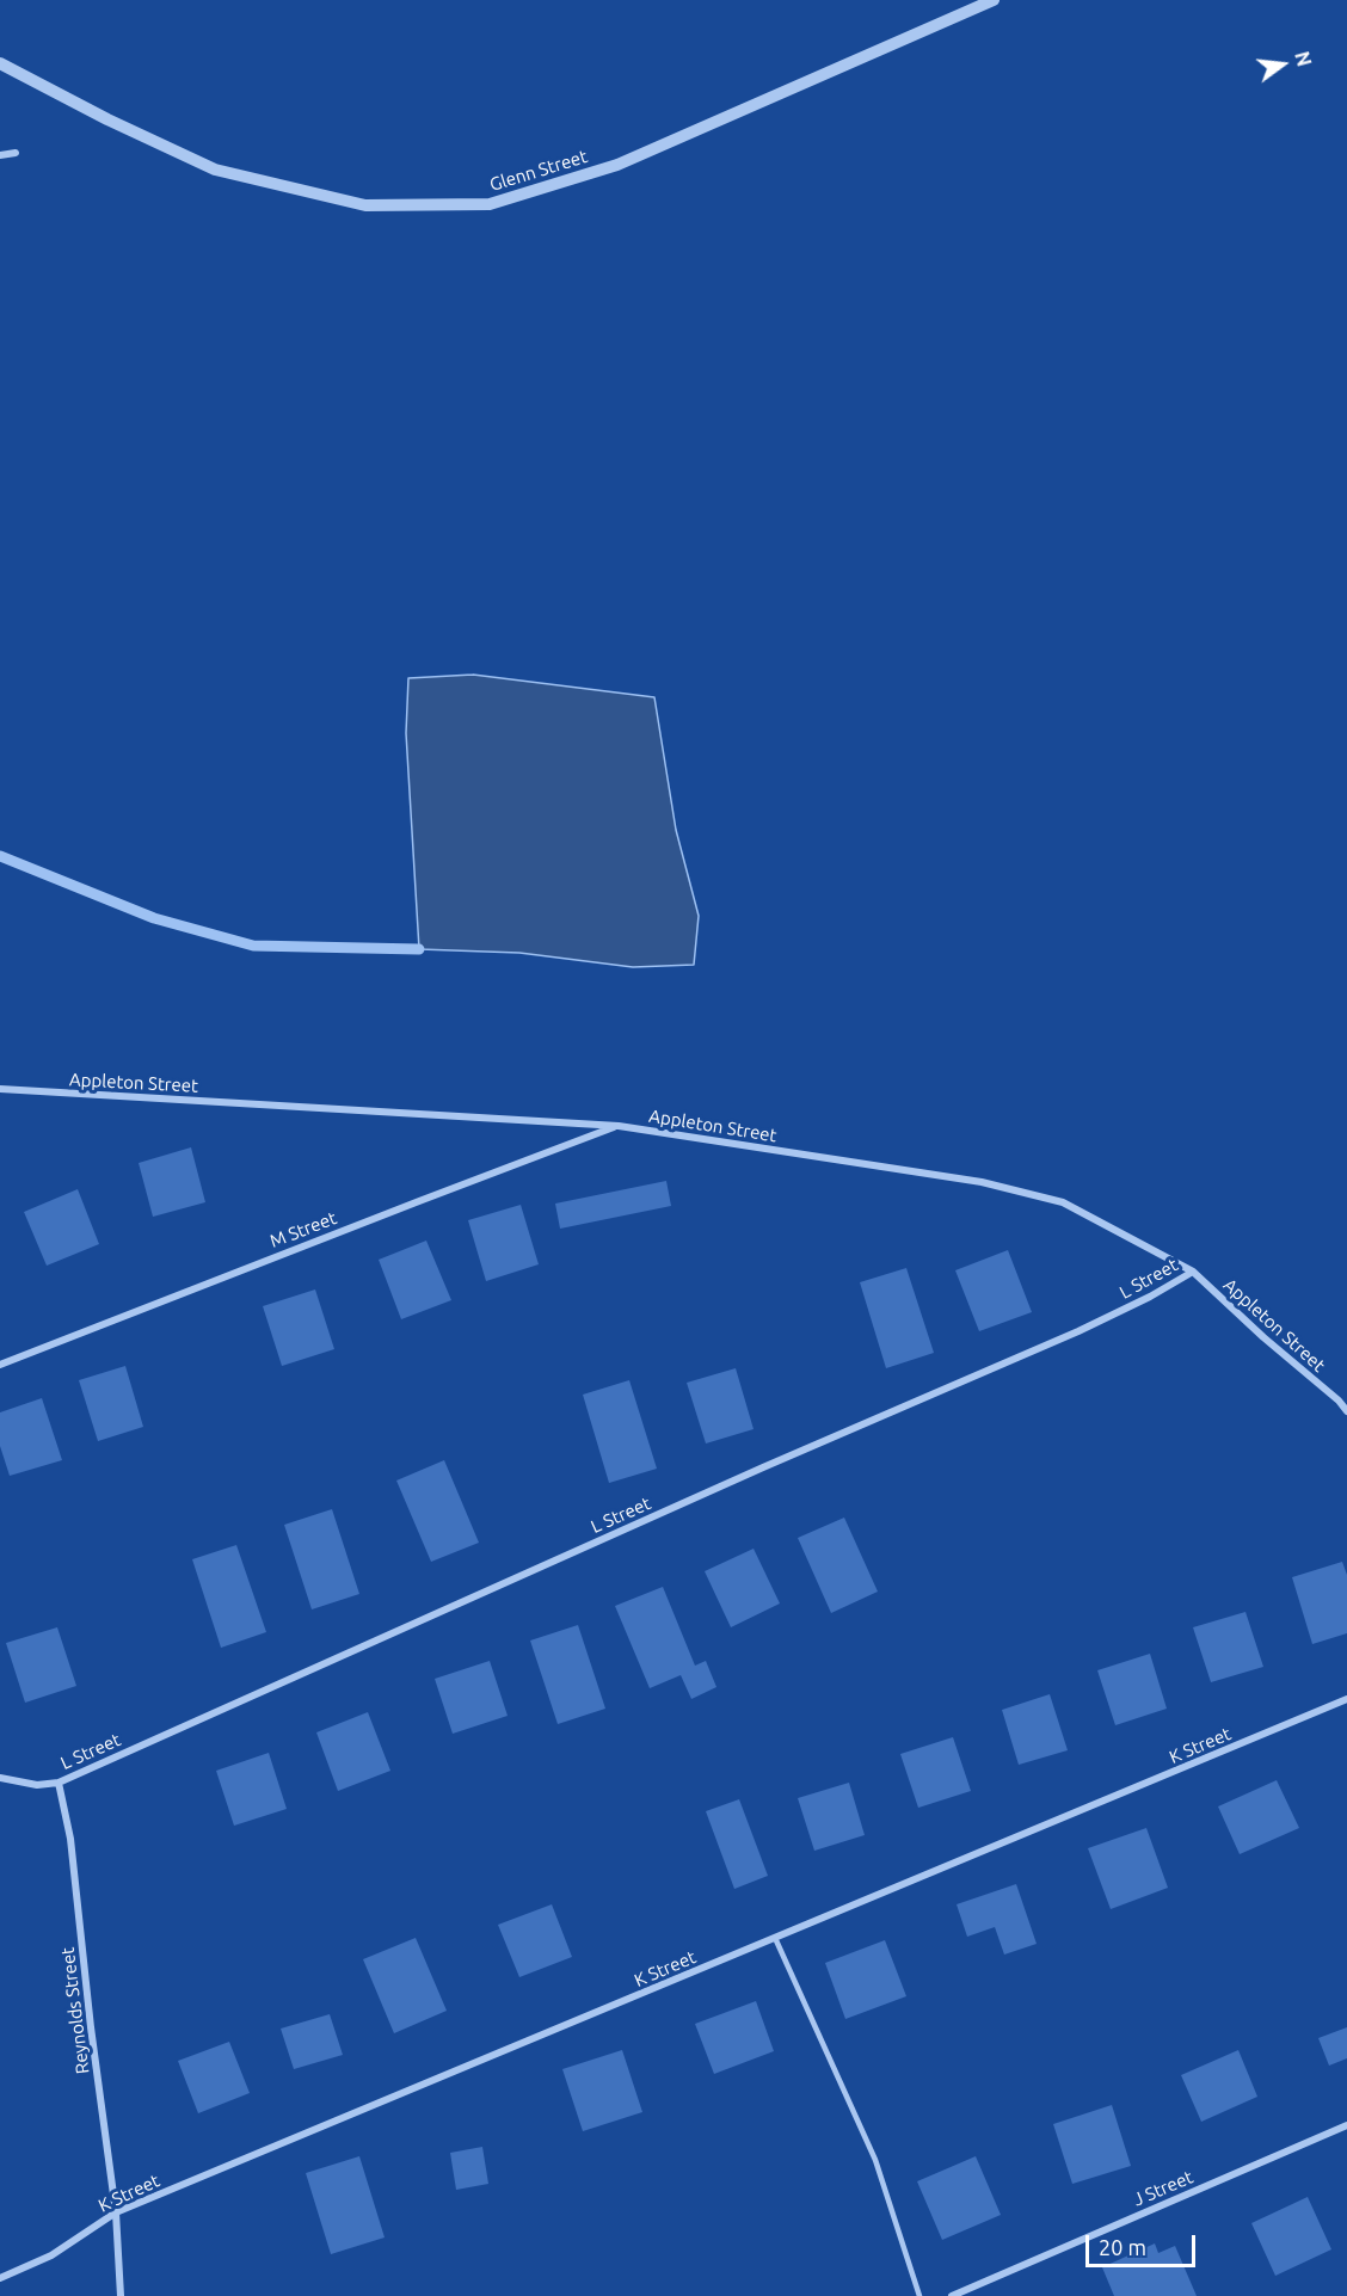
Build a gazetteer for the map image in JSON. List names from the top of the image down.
{
  "streets": {
    "street": [
      "Glenn Street",
      "Appleton Street",
      "M Street",
      "L Street",
      "K Street",
      "Reynolds Street",
      "J Street"
    ]
  },
  "crossings": [
    ["Appleton Street", "M Street"],
    ["Appleton Street", "L Street"],
    ["L Street", "Reynolds Street"],
    ["K Street", "Reynolds Street"]
  ],
  "scale_bar": "20 m",
  "north": "right"
}
